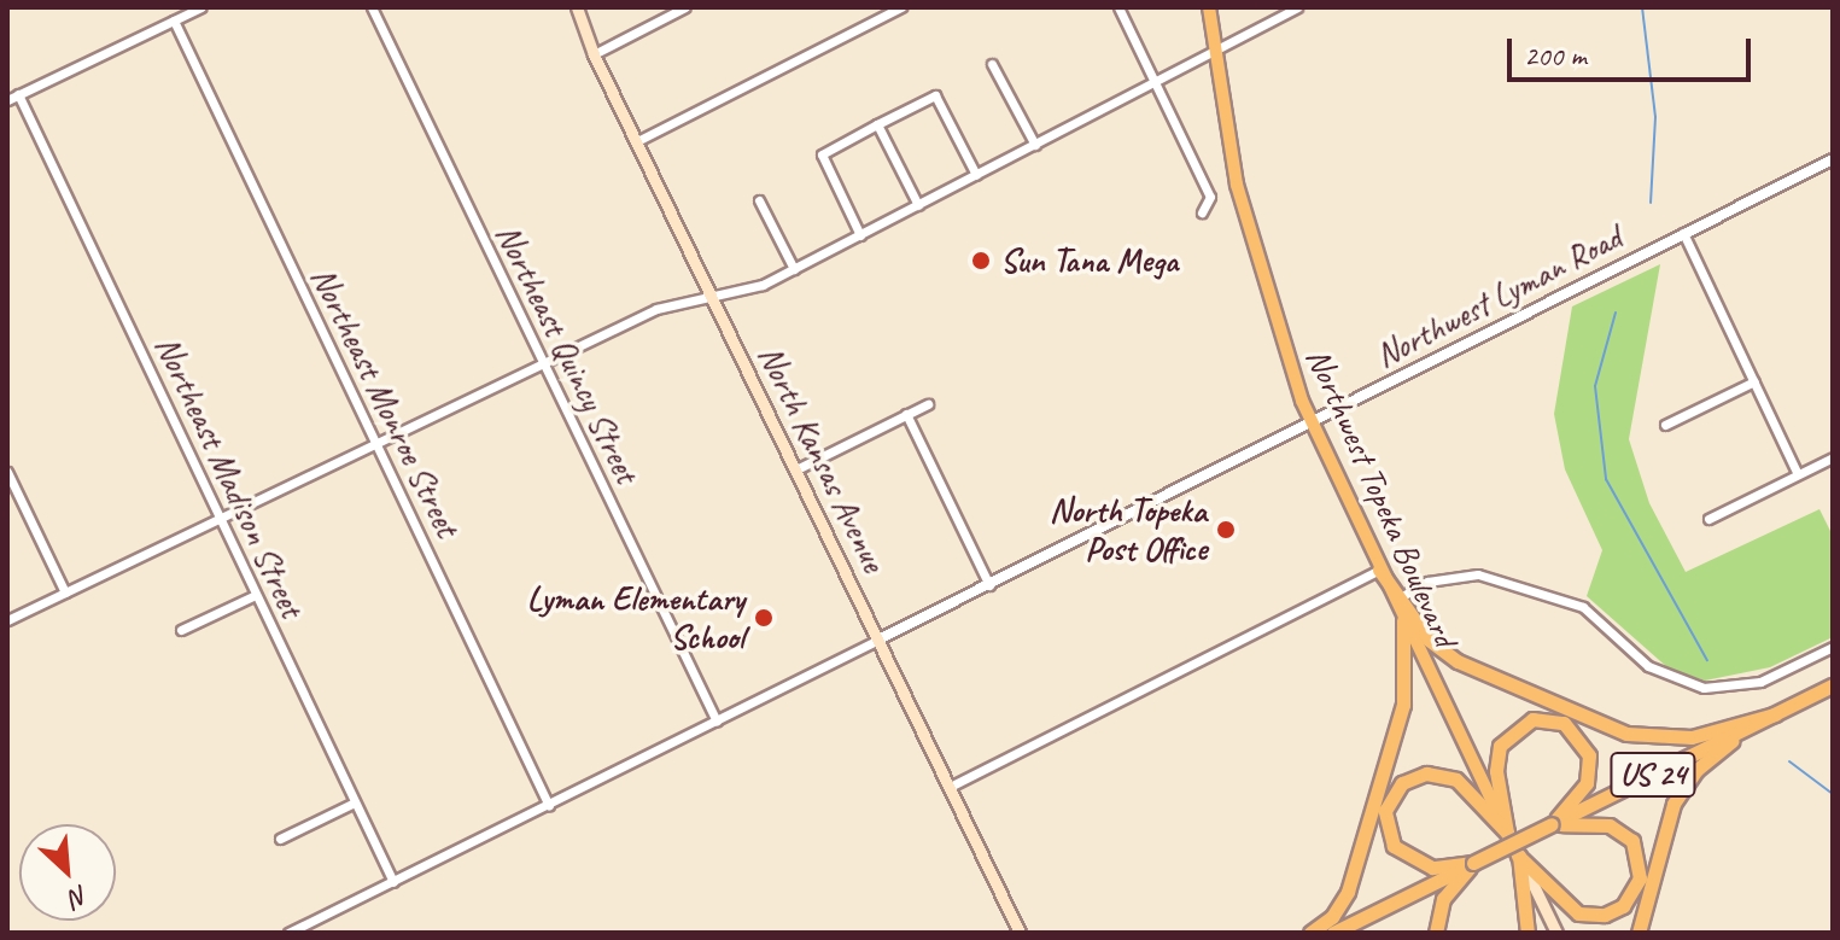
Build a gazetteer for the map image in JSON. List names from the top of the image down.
{
  "streets": {
    "highway": ["US 24"],
    "main road": ["North Kansas Avenue", "Northwest Topeka Boulevard"],
    "street": [
      "Northwest Lyman Road",
      "Northeast Quincy Street",
      "Northeast Monroe Street",
      "Northeast Madison Street"
    ]
  },
  "crossings": [
    ["Northwest Lyman Road", "North Kansas Avenue"],
    ["Northwest Lyman Road", "Northwest Topeka Boulevard"]
  ],
  "places": ["Sun Tana Mega", "North Topeka Post Office", "Lyman Elementary School"],
  "scale_bar": "200 m",
  "north": "bottom right"
}
